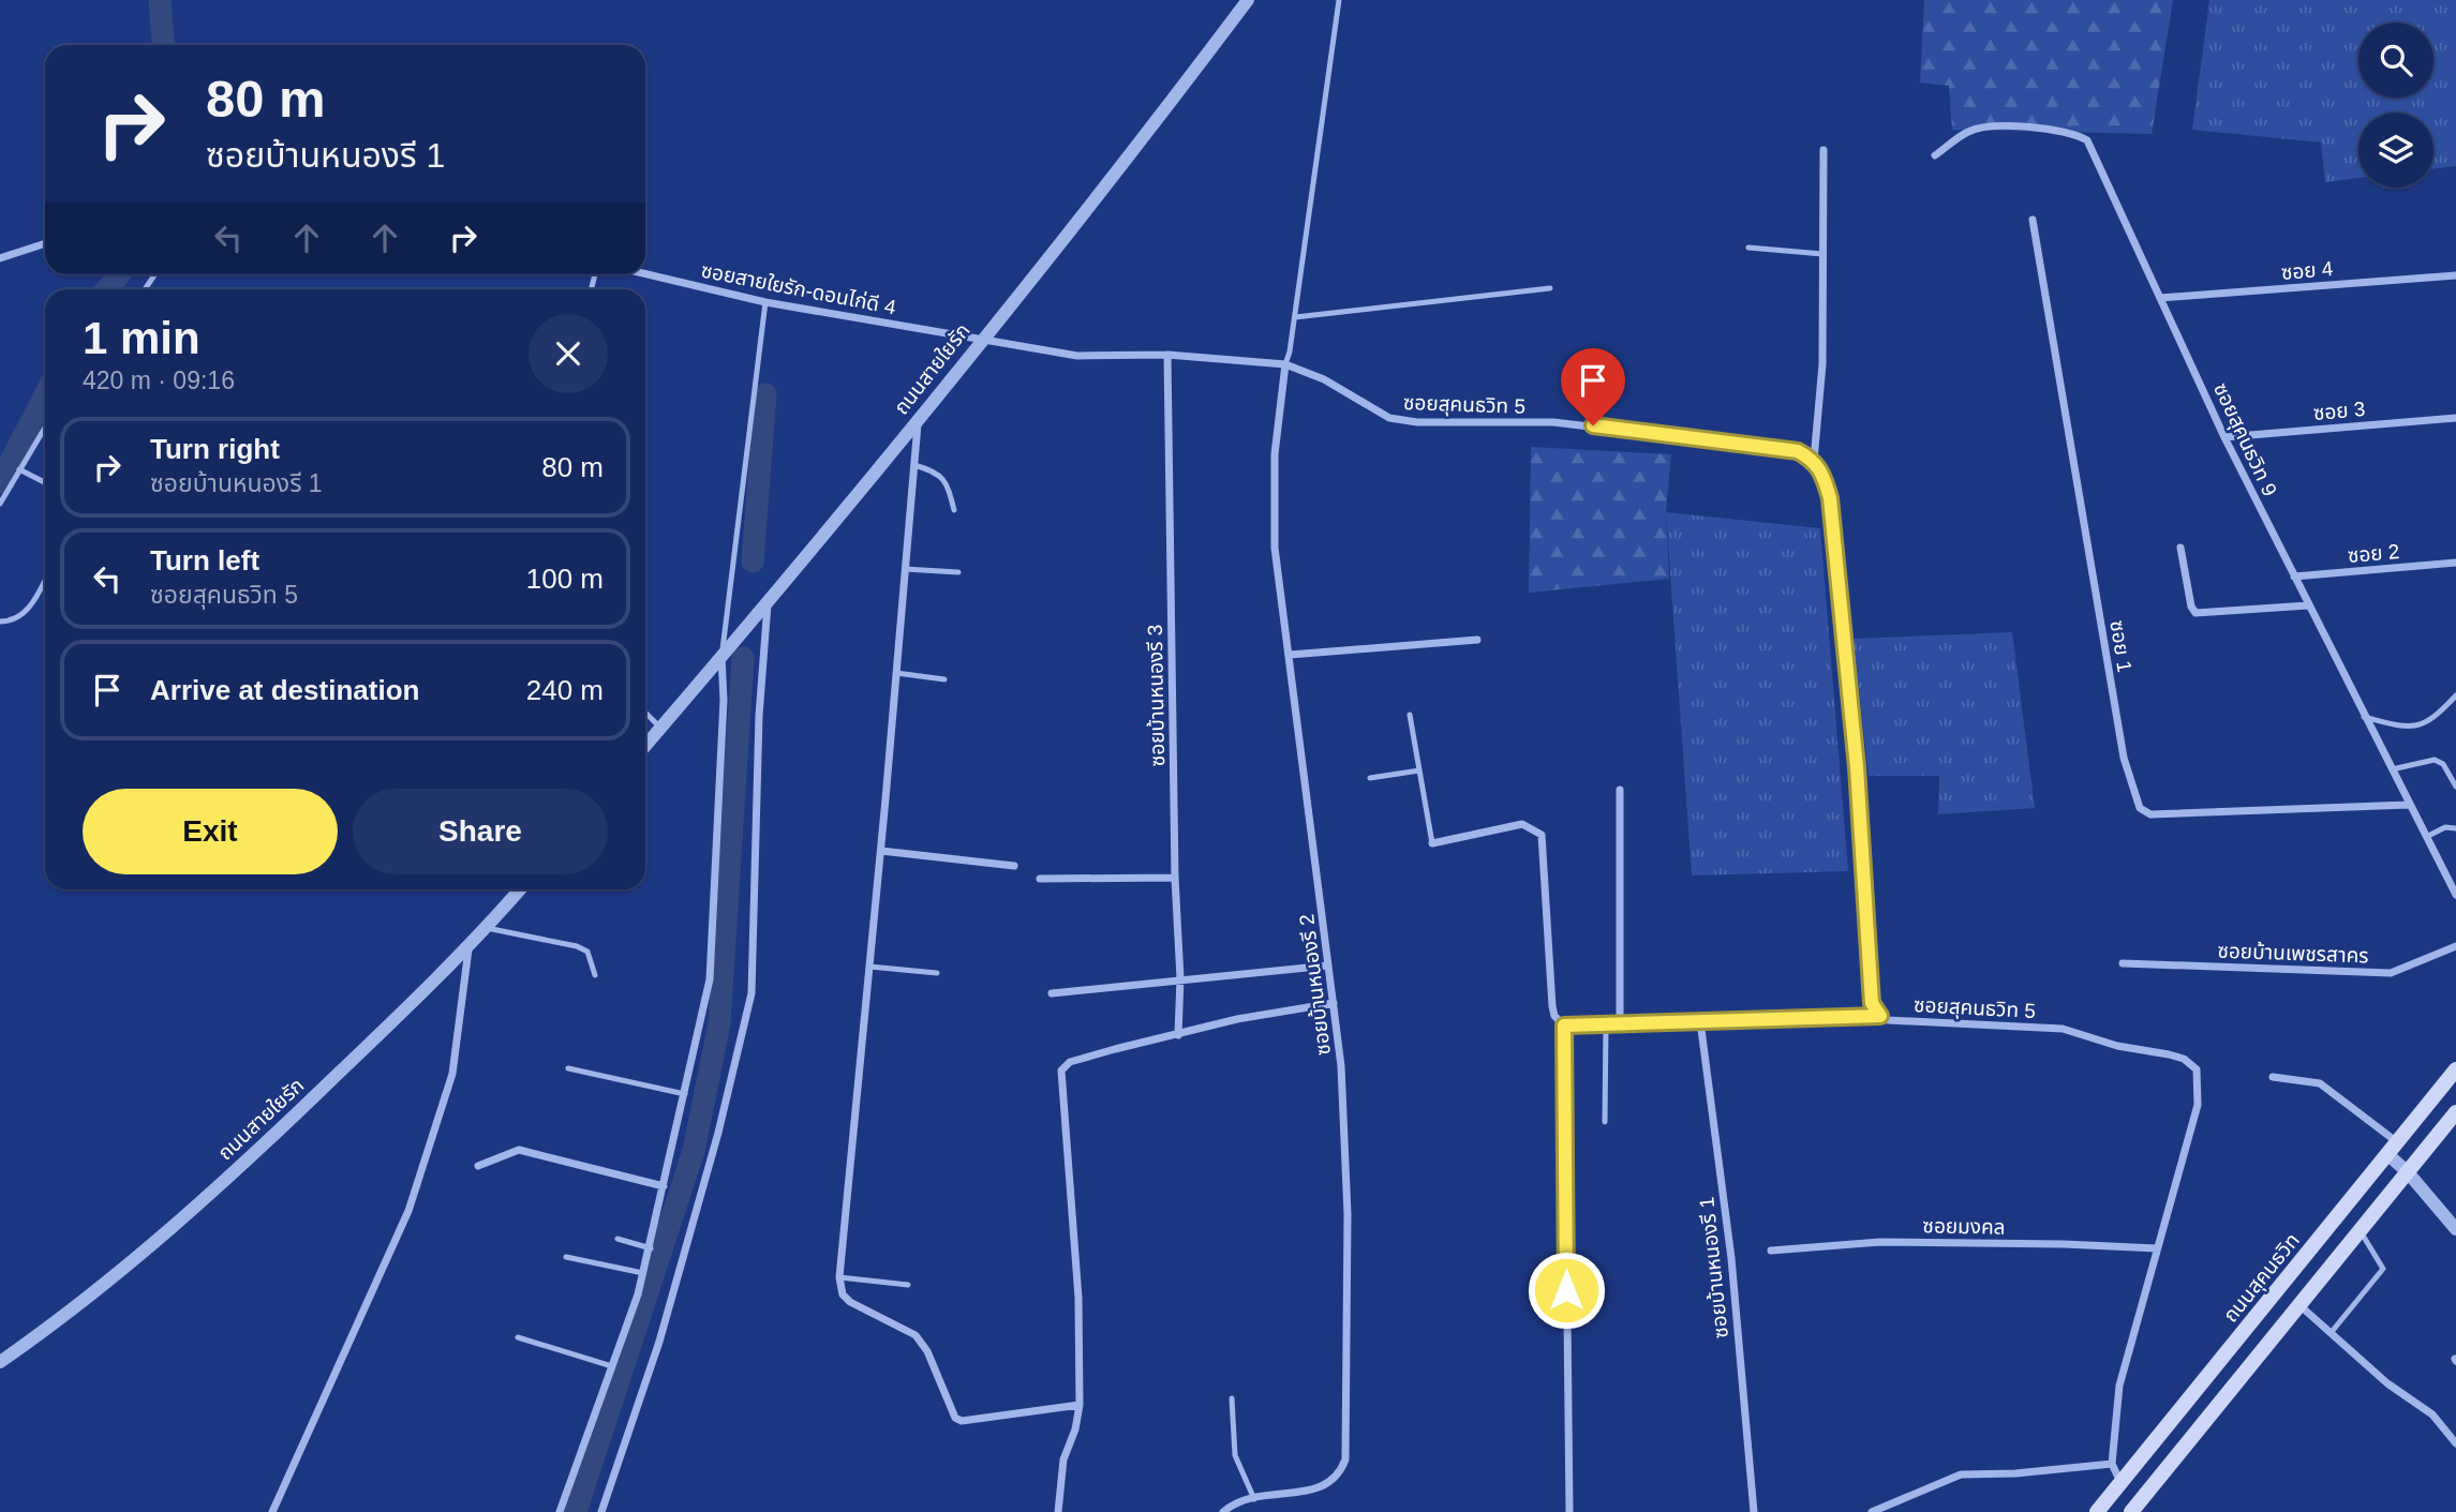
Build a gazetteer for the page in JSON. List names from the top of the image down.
{
  "streets": {
    "main road": ["ถนนสุคนธวิท"],
    "street": [
      "ซอย 4",
      "ซอยสายใยรัก-ดอนไก่ดี 4",
      "ถนนสายใยรัก",
      "ซอยสุคนธวิท 5",
      "ซอย 3",
      "ซอยสุคนธวิท 9",
      "ซอย 2",
      "ซอย 1",
      "ซอยบ้านหนองรี 3",
      "ซอยบ้านเพชรสาคร",
      "ซอยบ้านหนองรี 2",
      "ซอยมงคล",
      "ซอยบ้านหนองรี 1"
    ]
  },
  "crossings": [
    ["ซอย 4", "ซอยสุคนธวิท 9"],
    ["ซอยสายใยรัก-ดอนไก่ดี 4", "ถนนสายใยรัก"],
    ["ซอยสายใยรัก-ดอนไก่ดี 4", "ซอยสุคนธวิท 5"],
    ["ถนนสายใยรัก", "ซอยสุคนธวิท 5"],
    ["ซอยสุคนธวิท 5", "ซอยบ้านหนองรี 3"],
    ["ซอยสุคนธวิท 5", "ซอยบ้านหนองรี 2"],
    ["ซอยสุคนธวิท 5", "ซอยมงคล"],
    ["ซอยสุคนธวิท 5", "ถนนสุคนธวิท"],
    ["ซอย 3", "ซอยสุคนธวิท 9"],
    ["ซอยสุคนธวิท 9", "ซอย 2"],
    ["ซอยสุคนธวิท 9", "ซอย 1"]
  ],
  "page": {
    "turn": ["80 m", "ซอยบ้านหนองรี 1"],
    "heading": ["1 min", "420 m · 09:16"],
    "list": [
      {
        "name": "Turn right",
        "note": "ซอยบ้านหนองรี 1",
        "value": "80 m"
      },
      {
        "name": "Turn left",
        "note": "ซอยสุคนธวิท 5",
        "value": "100 m"
      },
      {
        "name": "Arrive at destination",
        "value": "240 m"
      }
    ],
    "buttons": ["Exit", "Share"]
  }
}
